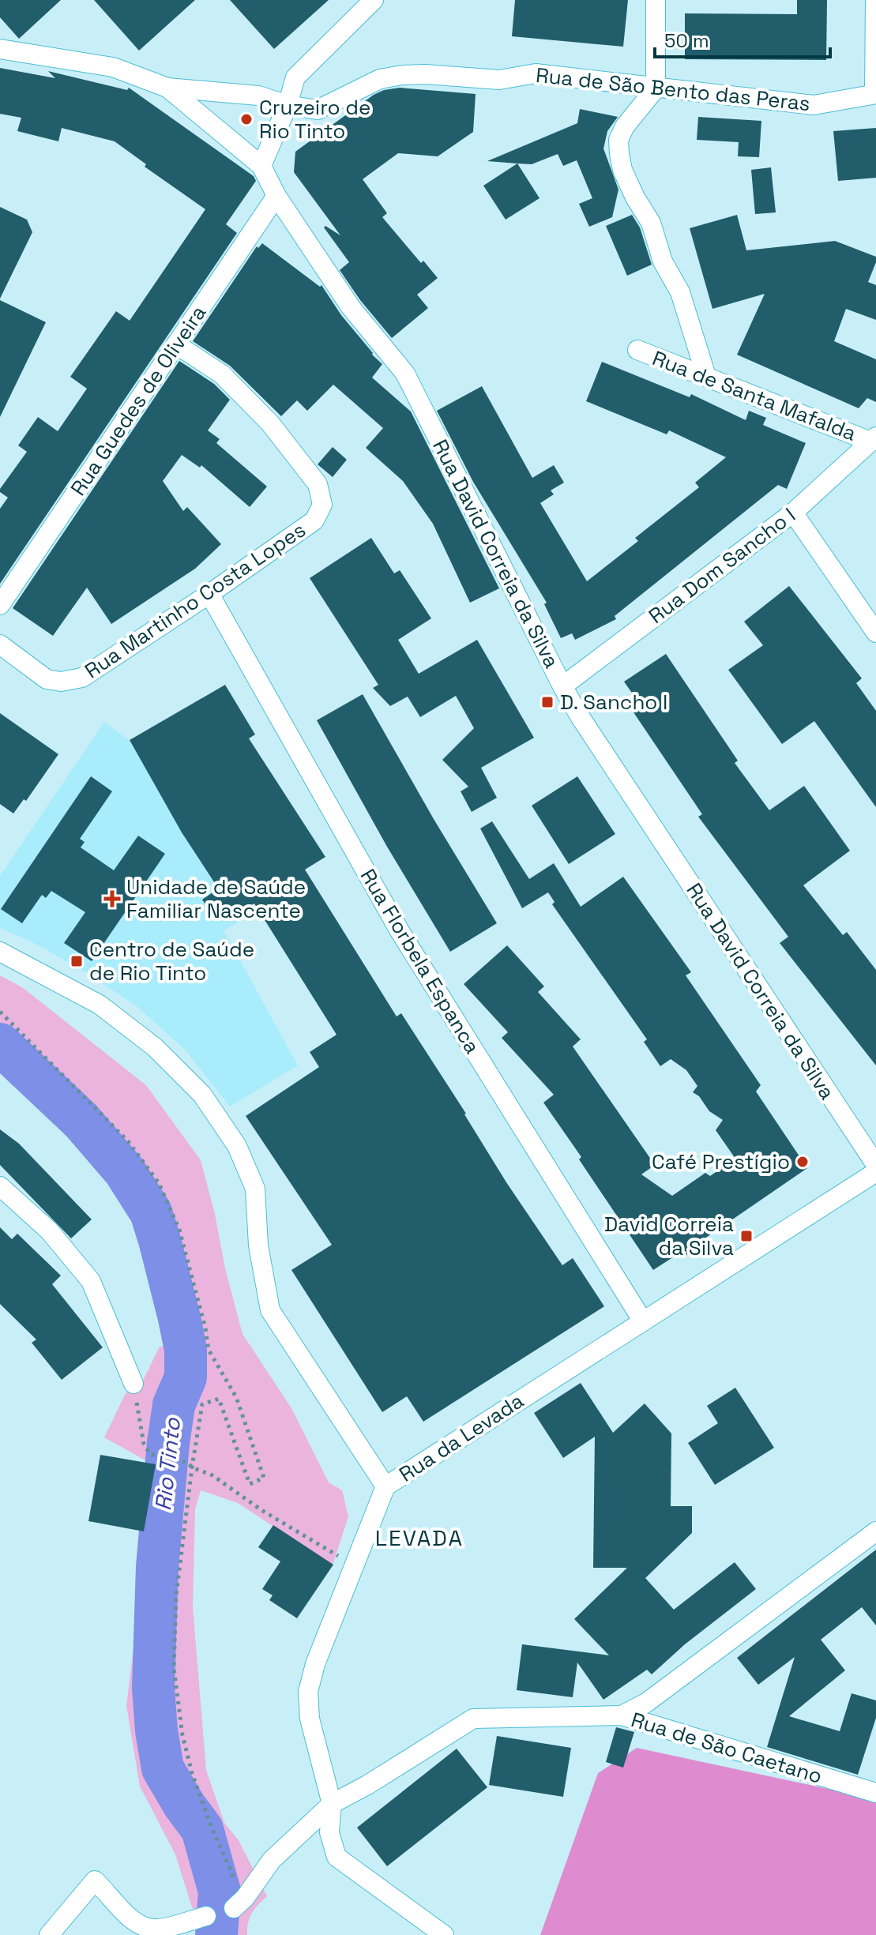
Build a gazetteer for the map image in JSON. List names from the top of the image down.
{
  "streets": {
    "street": [
      "Rua de São Bento das Peras",
      "Rua de Santa Mafalda",
      "Rua Guedes de Oliveira",
      "Rua David Correia da Silva",
      "Rua Dom Sancho I",
      "Rua Martinho Costa Lopes",
      "Rua Florbela Espanca",
      "Rua da Levada",
      "Rua de São Caetano"
    ]
  },
  "crossings": [
    ["Rua de Santa Mafalda", "Rua Dom Sancho I"],
    ["Rua Guedes de Oliveira", "Rua David Correia da Silva"],
    ["Rua Guedes de Oliveira", "Rua Martinho Costa Lopes"],
    ["Rua David Correia da Silva", "Rua Dom Sancho I"],
    ["Rua Martinho Costa Lopes", "Rua Florbela Espanca"],
    ["Rua Florbela Espanca", "Rua da Levada"],
    ["Rua da Levada", "Rua de São Caetano"]
  ],
  "districts": ["LEVADA"],
  "water": ["Rio Tinto"],
  "places": {
    "other": ["Cruzeiro de Rio Tinto", "Café Prestígio"],
    "transit": ["D. Sancho I", "Centro de Saúde de Rio Tinto", "David Correia da Silva"],
    "health": ["Unidade de Saúde Familiar Nascente"]
  },
  "scale_bar": "50 m"
}
